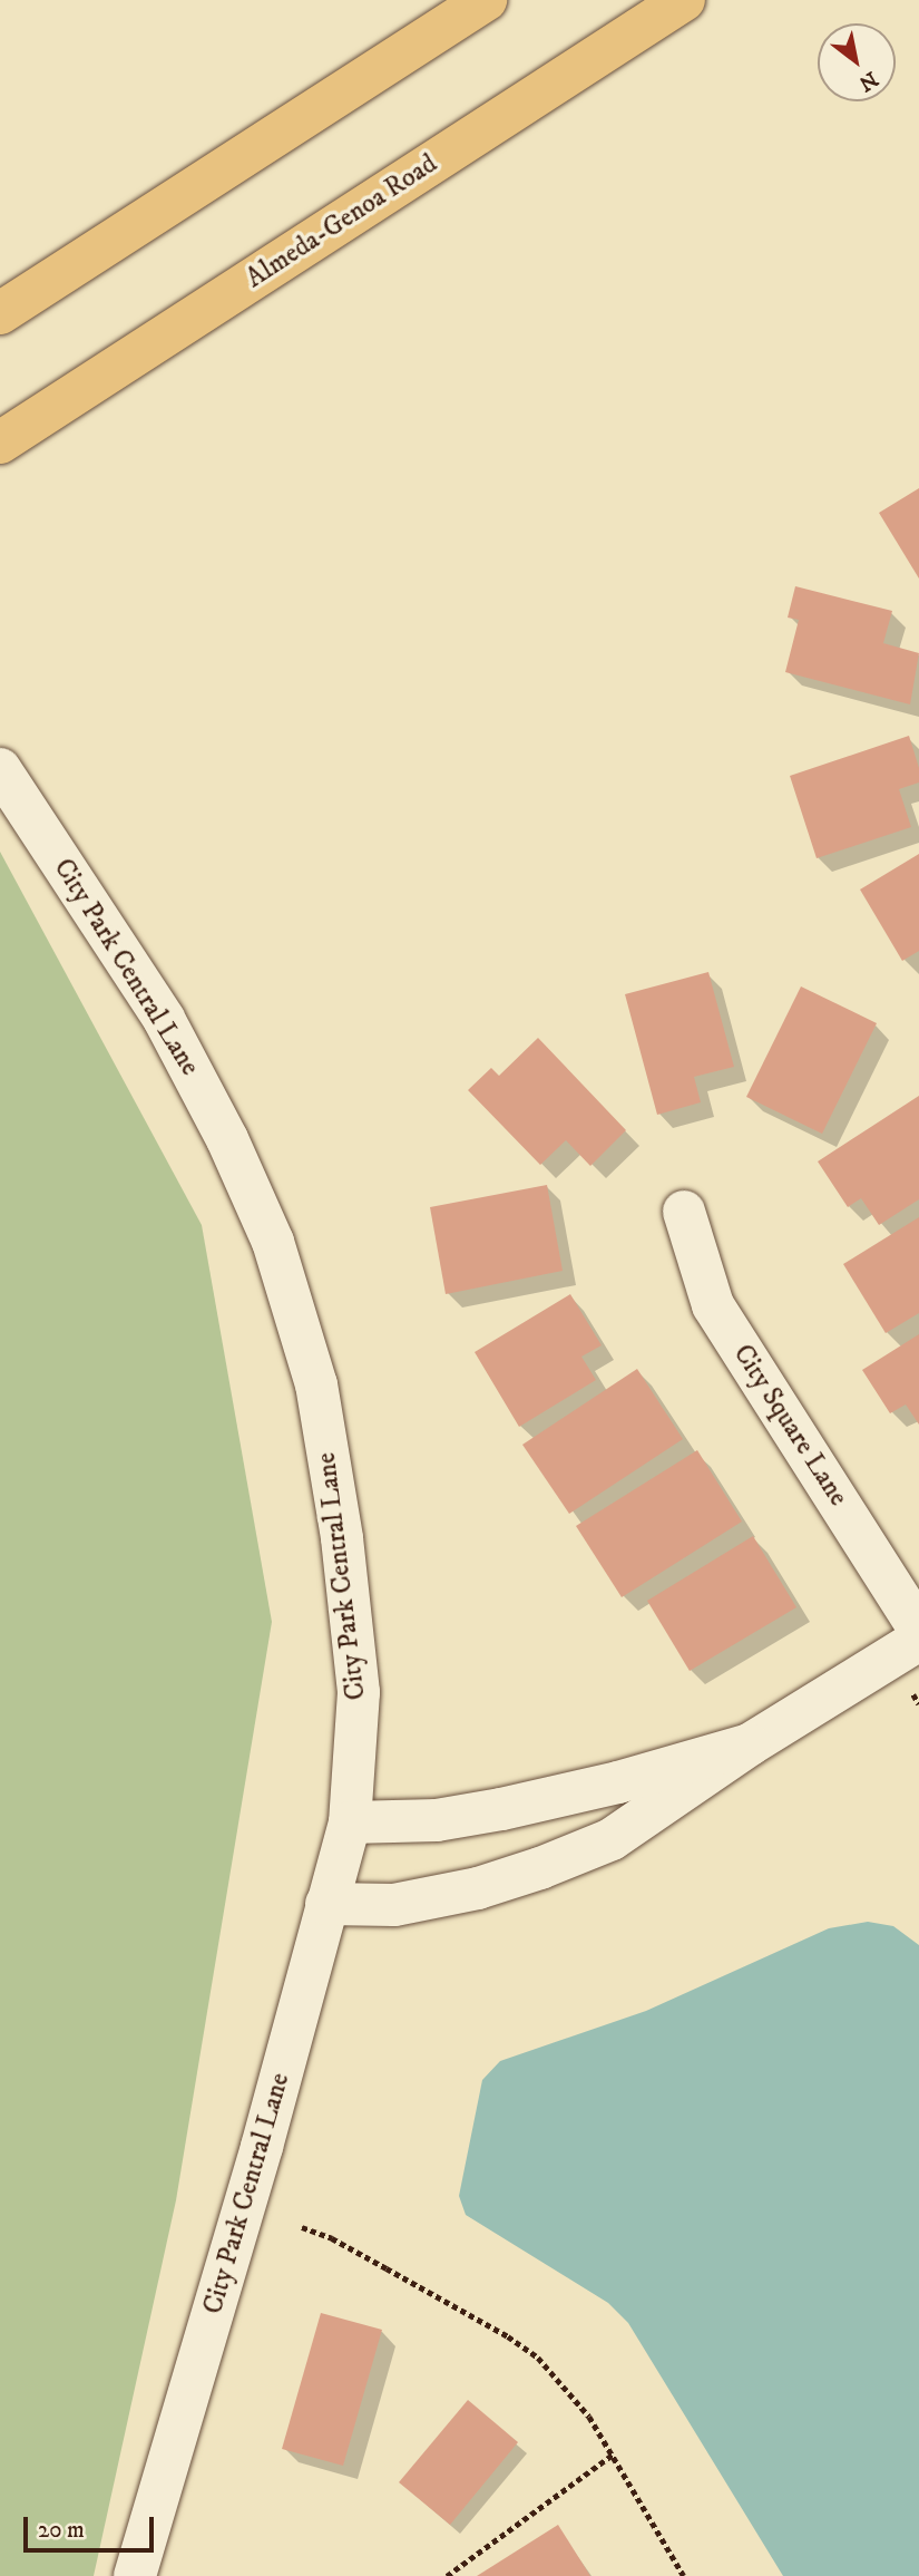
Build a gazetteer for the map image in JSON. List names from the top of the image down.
{
  "streets": {
    "main road": ["Almeda-Genoa Road"],
    "street": ["City Park Central Lane", "City Square Lane"]
  },
  "scale_bar": "20 m",
  "north": "bottom right"
}
